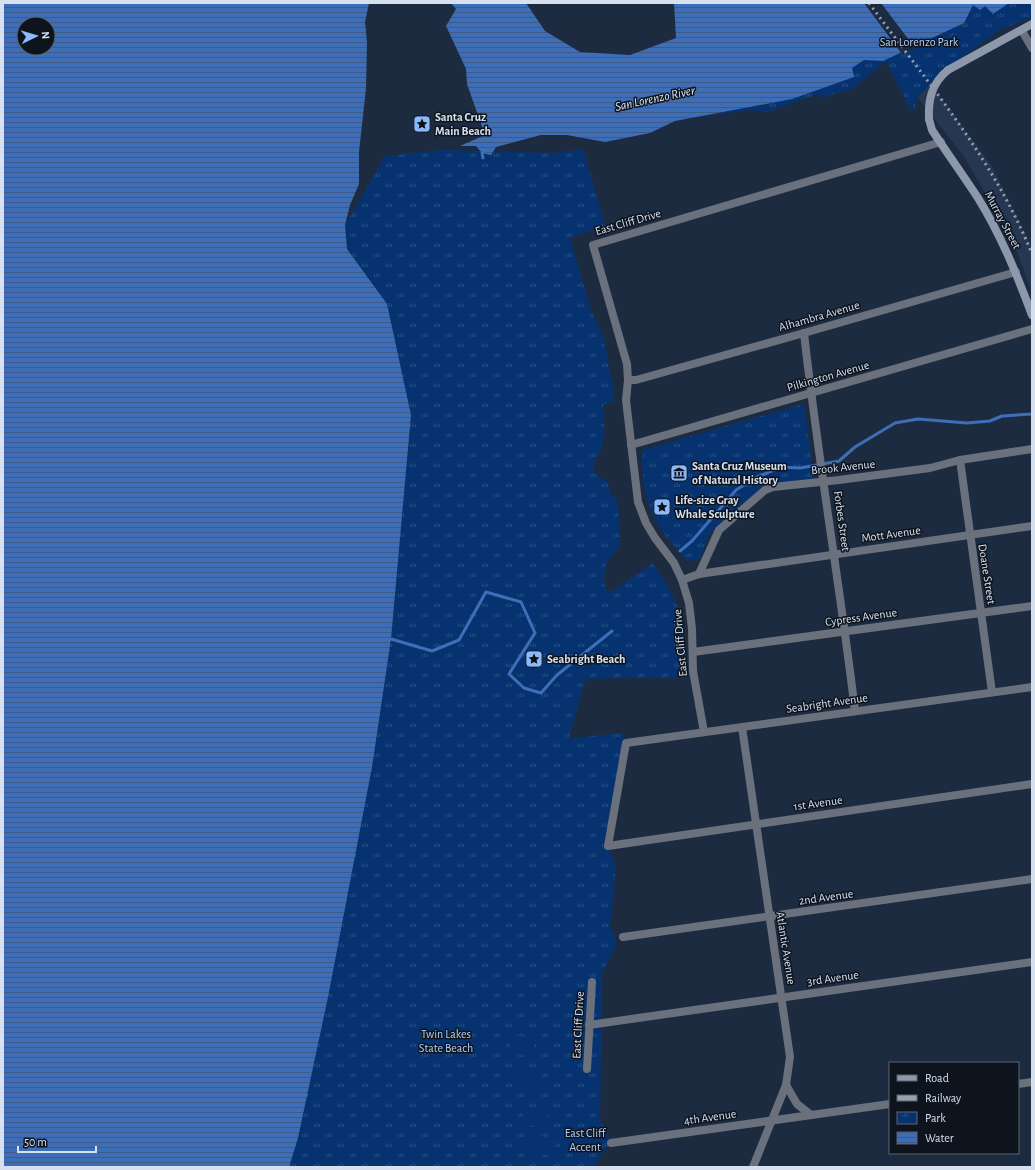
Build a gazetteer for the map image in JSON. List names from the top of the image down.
{
  "streets": {
    "main road": ["Murray Street"],
    "street": [
      "East Cliff Drive",
      "Alhambra Avenue",
      "Pilkington Avenue",
      "Brook Avenue",
      "Forbes Street",
      "Mott Avenue",
      "Doane Street",
      "Cypress Avenue",
      "Seabright Avenue",
      "1st Avenue",
      "2nd Avenue",
      "Atlantic Avenue",
      "3rd Avenue",
      "4th Avenue"
    ]
  },
  "crossings": [
    ["Murray Street", "East Cliff Drive"],
    ["Murray Street", "Alhambra Avenue"],
    ["East Cliff Drive", "Alhambra Avenue"],
    ["East Cliff Drive", "Pilkington Avenue"],
    ["East Cliff Drive", "Mott Avenue"],
    ["East Cliff Drive", "Cypress Avenue"],
    ["East Cliff Drive", "Seabright Avenue"],
    ["East Cliff Drive", "3rd Avenue"],
    ["Alhambra Avenue", "Forbes Street"],
    ["Pilkington Avenue", "Forbes Street"],
    ["Brook Avenue", "Forbes Street"],
    ["Brook Avenue", "Mott Avenue"],
    ["Brook Avenue", "Doane Street"],
    ["Forbes Street", "Mott Avenue"],
    ["Forbes Street", "Cypress Avenue"],
    ["Forbes Street", "Seabright Avenue"],
    ["Mott Avenue", "Doane Street"],
    ["Doane Street", "Cypress Avenue"],
    ["Doane Street", "Seabright Avenue"],
    ["Seabright Avenue", "1st Avenue"],
    ["Seabright Avenue", "Atlantic Avenue"],
    ["1st Avenue", "Atlantic Avenue"],
    ["2nd Avenue", "Atlantic Avenue"],
    ["Atlantic Avenue", "3rd Avenue"],
    ["Atlantic Avenue", "4th Avenue"]
  ],
  "water": ["San Lorenzo River"],
  "parks": ["San Lorenzo Park", "Twin Lakes State Beach", "East Cliff Accent"],
  "places": {
    "place": ["Santa Cruz Main Beach", "Life-size Gray Whale Sculpture", "Seabright Beach"],
    "museum": ["Santa Cruz Museum of Natural History"]
  },
  "legend": [
    "Road",
    "Railway",
    "Park",
    "Water"
  ],
  "scale_bar": "50 m",
  "north": "right"
}
